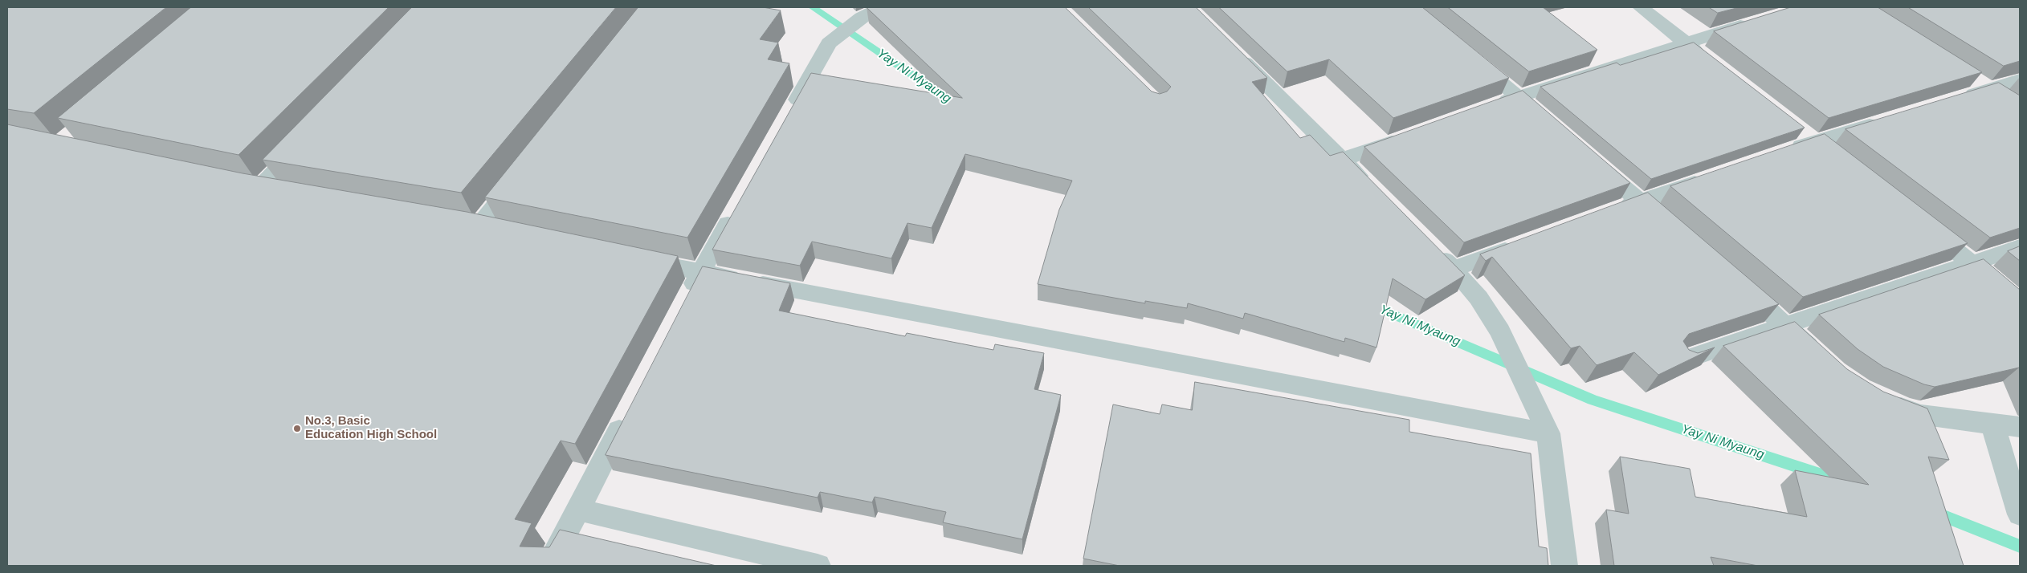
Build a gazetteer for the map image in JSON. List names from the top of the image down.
{
  "water": ["Yay Ni Myaung"],
  "places": ["No.3, Basic Education High School"]
}
